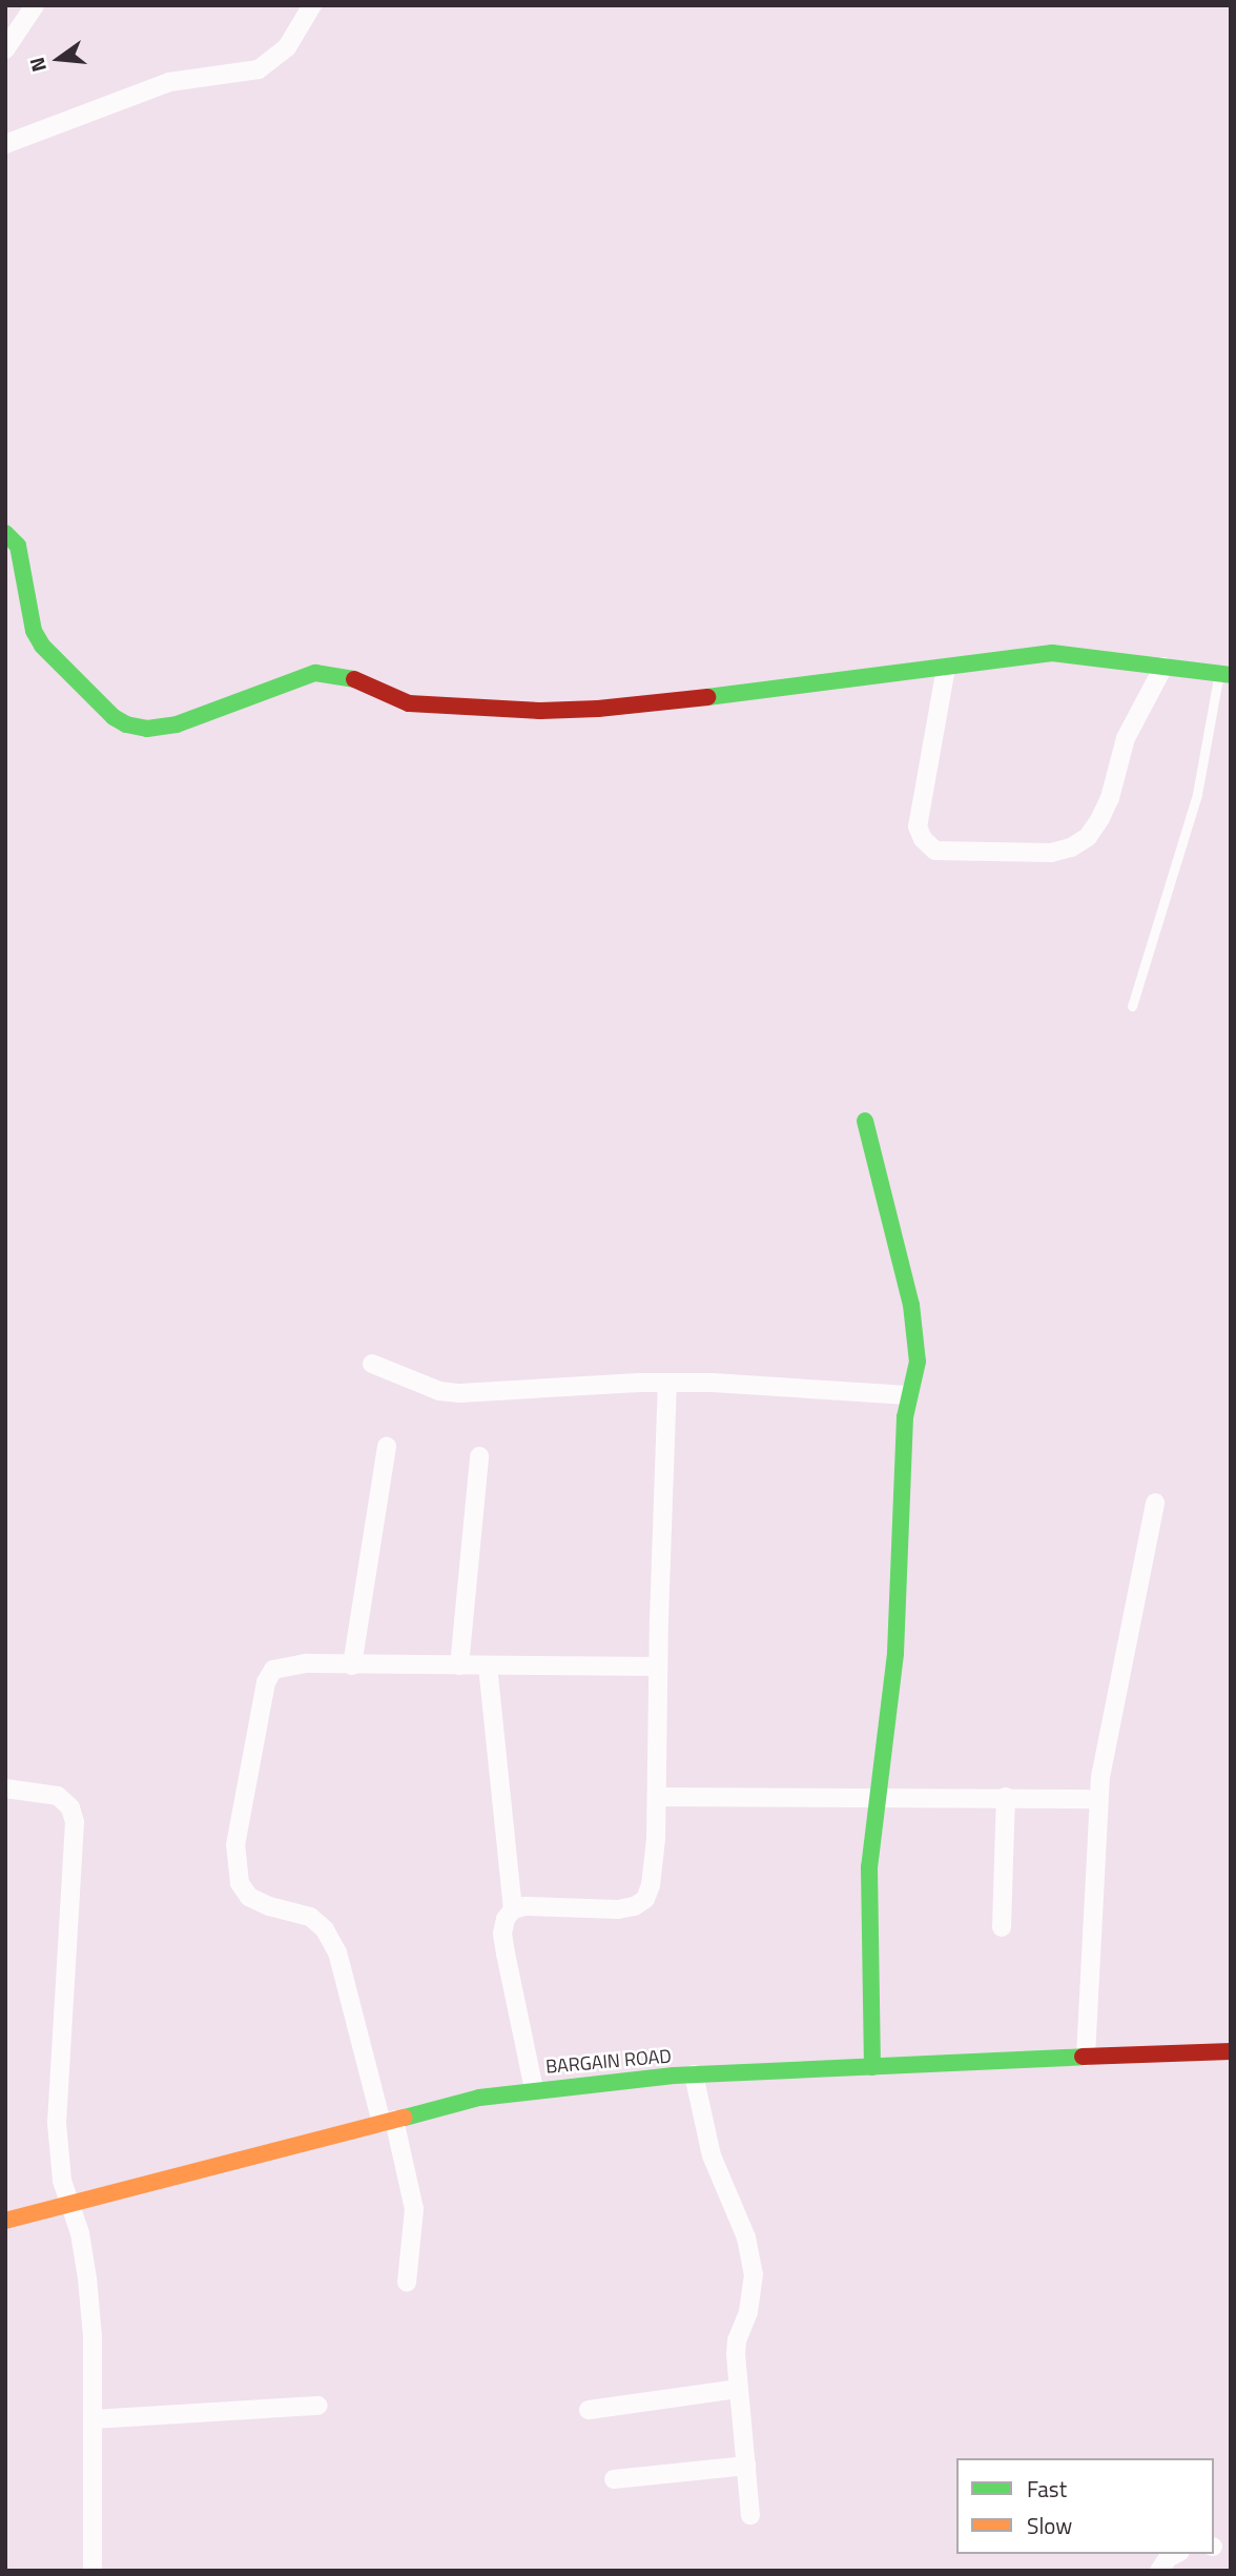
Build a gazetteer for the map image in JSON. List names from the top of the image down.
{
  "streets": {
    "street": ["BARGAIN ROAD"]
  },
  "legend": ["Fast", "Slow"],
  "north": "left"
}
